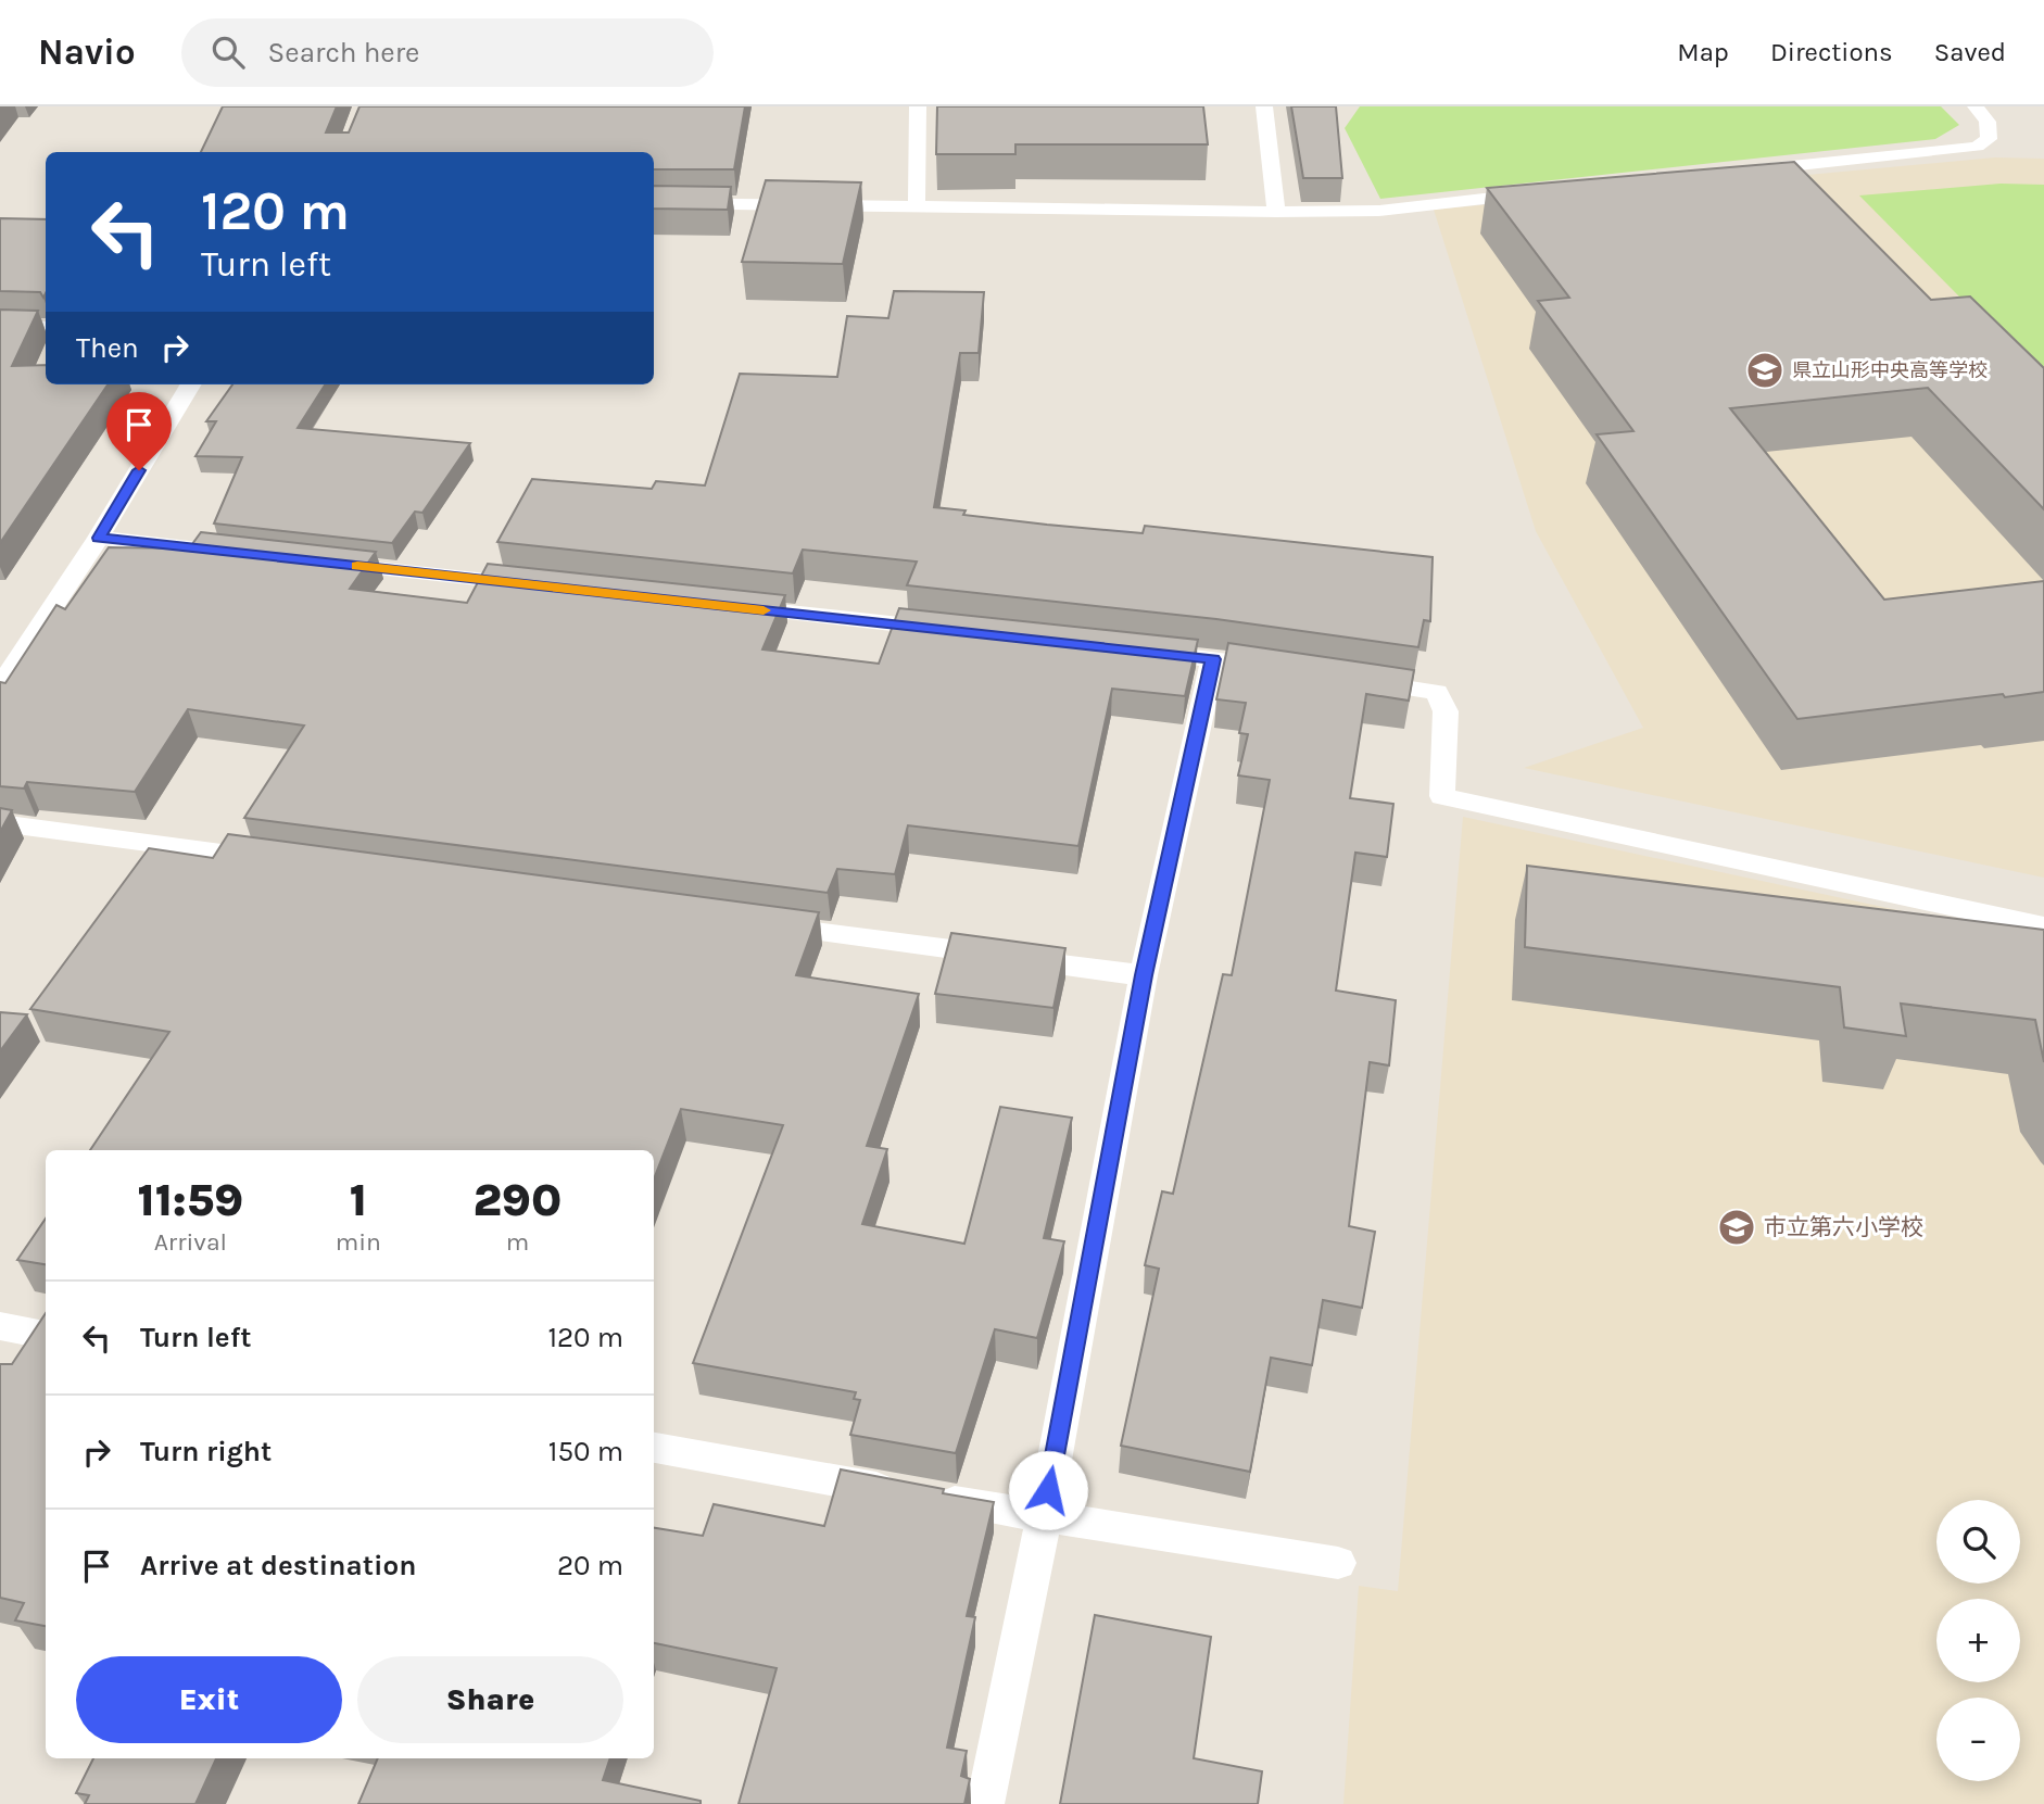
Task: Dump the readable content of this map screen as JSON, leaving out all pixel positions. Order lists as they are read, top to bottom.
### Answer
{
  "places": {
    "school or university": ["県立山形中央高等学校", "市立第六小学校"]
  },
  "page": {
    "header": "Navio",
    "search": "Search here",
    "nav": ["Map", "Directions", "Saved"],
    "turn": ["120 m", "Turn left"],
    "then": "Then",
    "eta": [
      "11:59",
      "Arrival",
      "1",
      "min",
      "290",
      "m"
    ],
    "list": [
      {
        "name": "Turn left",
        "value": "120 m"
      },
      {
        "name": "Turn right",
        "value": "150 m"
      },
      {
        "name": "Arrive at destination",
        "value": "20 m"
      }
    ],
    "map_buttons": ["+", "−"],
    "buttons": ["Exit", "Share"]
  }
}
